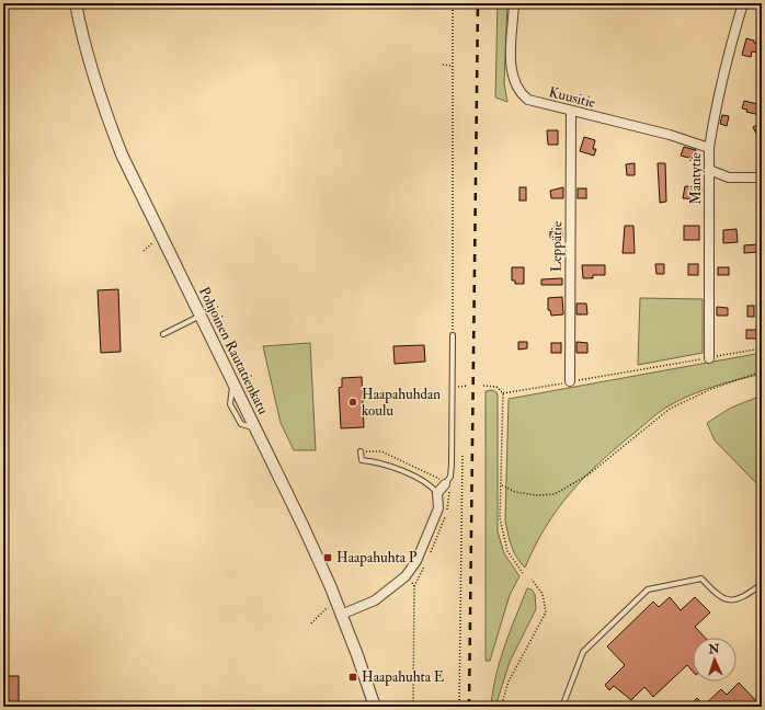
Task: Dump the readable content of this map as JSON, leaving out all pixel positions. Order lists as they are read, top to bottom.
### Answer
{
  "streets": {
    "street": [
      "Kuusitie",
      "Mäntytie",
      "Leppätie",
      "Pohjoinen Rautatienkatu"
    ]
  },
  "crossings": [
    ["Kuusitie", "Mäntytie"],
    ["Kuusitie", "Leppätie"]
  ],
  "places": {
    "other": ["Haapahuhdan koulu"],
    "transit": ["Haapahuhta P", "Haapahuhta E"]
  },
  "north": "top"
}
